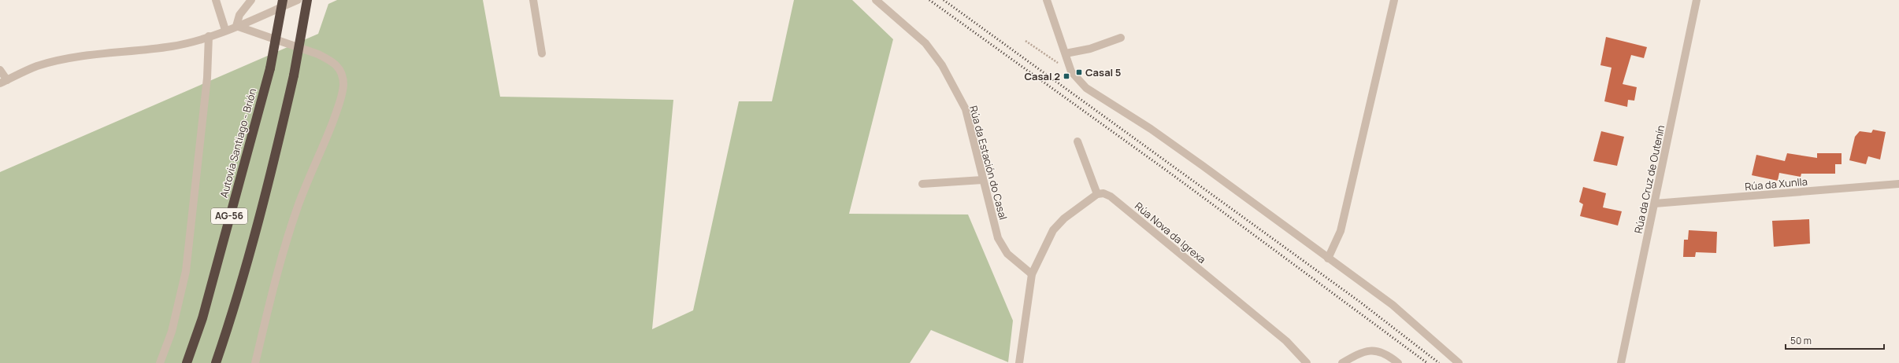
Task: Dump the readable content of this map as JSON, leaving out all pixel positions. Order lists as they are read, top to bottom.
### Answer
{
  "streets": {
    "highway": ["Autovía Santiago - Brión", "AG-56"],
    "street": [
      "Rúa da Estación do Casal",
      "Rúa da Cruz de Outenín",
      "Rúa da Xunlla",
      "Rúa Nova da Igrexa"
    ]
  },
  "crossings": [
    ["Rúa da Cruz de Outenín", "Rúa da Xunlla"]
  ],
  "places": {
    "transit": ["Casal 5", "Casal 2"]
  },
  "scale_bar": "50 m"
}
